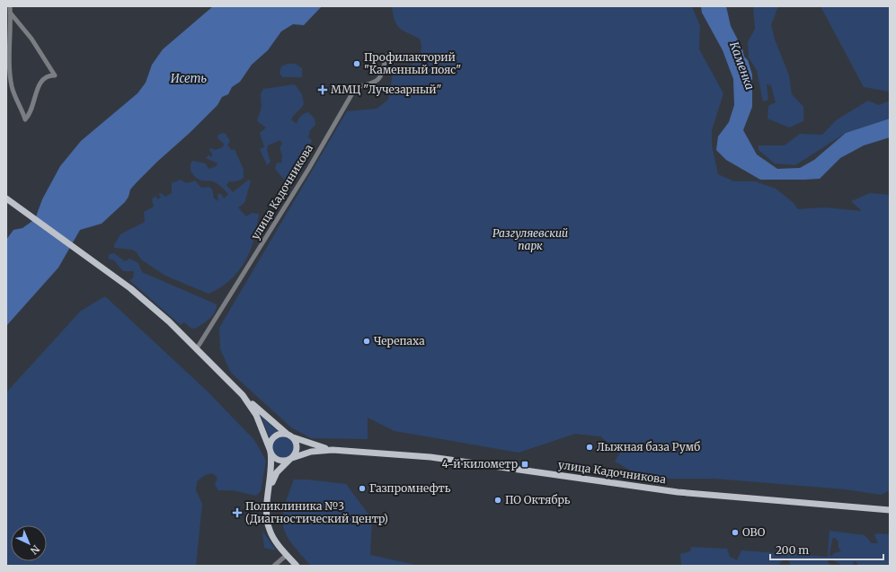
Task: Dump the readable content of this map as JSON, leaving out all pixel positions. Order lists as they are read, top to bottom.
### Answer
{
  "streets": {
    "main road": ["улица Кадочникова"]
  },
  "water": ["Каменка", "Исеть"],
  "parks": ["Разгуляевский парк"],
  "places": {
    "other": [
      "Профилакторий \"Каменный пояс\"",
      "Черепаха",
      "Лыжная база Румб",
      "Газпромнефть",
      "ПО Октябрь",
      "ОВО"
    ],
    "health": ["ММЦ \"Лучезарный\"", "Поликлиника №3 (Диагностический центр)"],
    "transit": ["4-й километр"]
  },
  "scale_bar": "200 m",
  "north": "bottom right"
}
